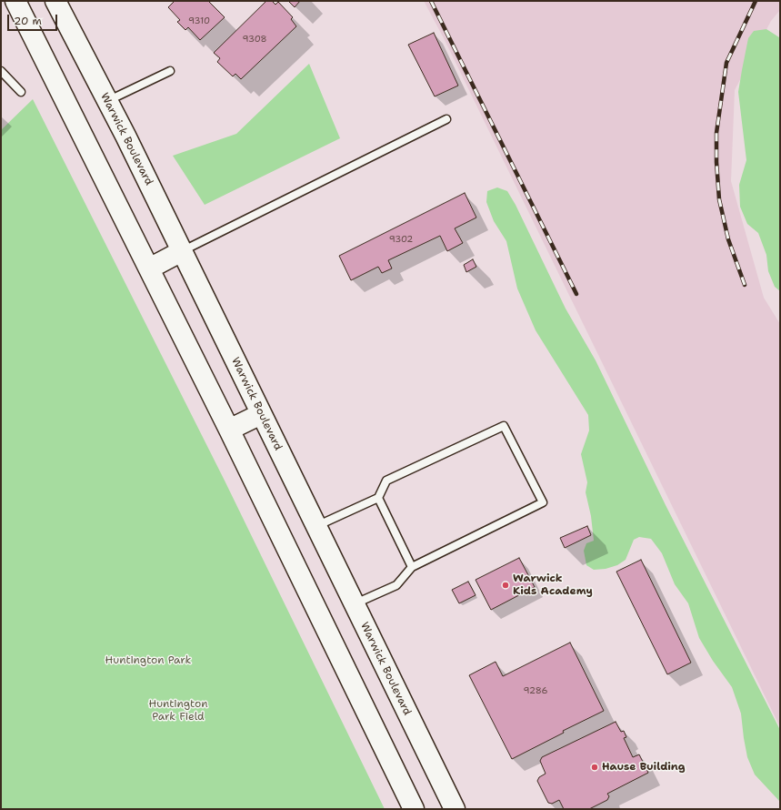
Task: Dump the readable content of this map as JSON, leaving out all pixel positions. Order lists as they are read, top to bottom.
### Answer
{
  "streets": {
    "main road": ["Warwick Boulevard"]
  },
  "parks": ["Huntington Park", "Huntington Park Field"],
  "places": ["Warwick Kids Academy", "Hause Building"],
  "house_numbers": [
    "9310",
    "9308",
    "9302",
    "9286"
  ],
  "scale_bar": "20 m"
}
